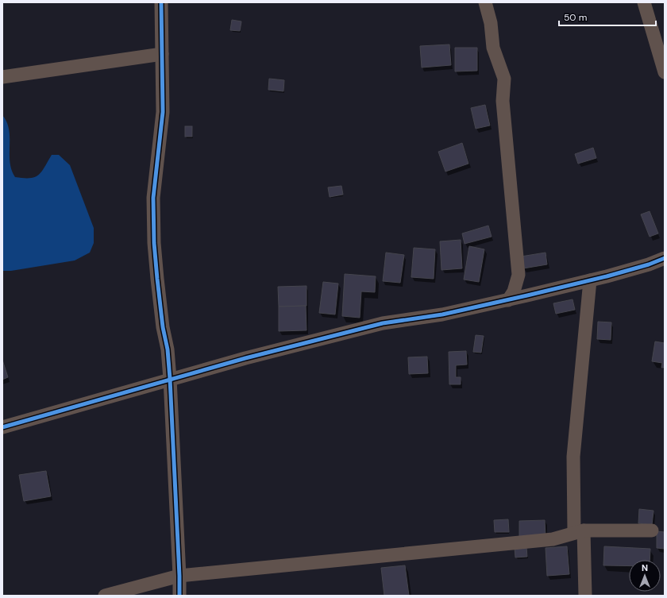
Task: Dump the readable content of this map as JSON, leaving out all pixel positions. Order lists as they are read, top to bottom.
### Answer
{
  "scale_bar": "50 m",
  "north": "top"
}
